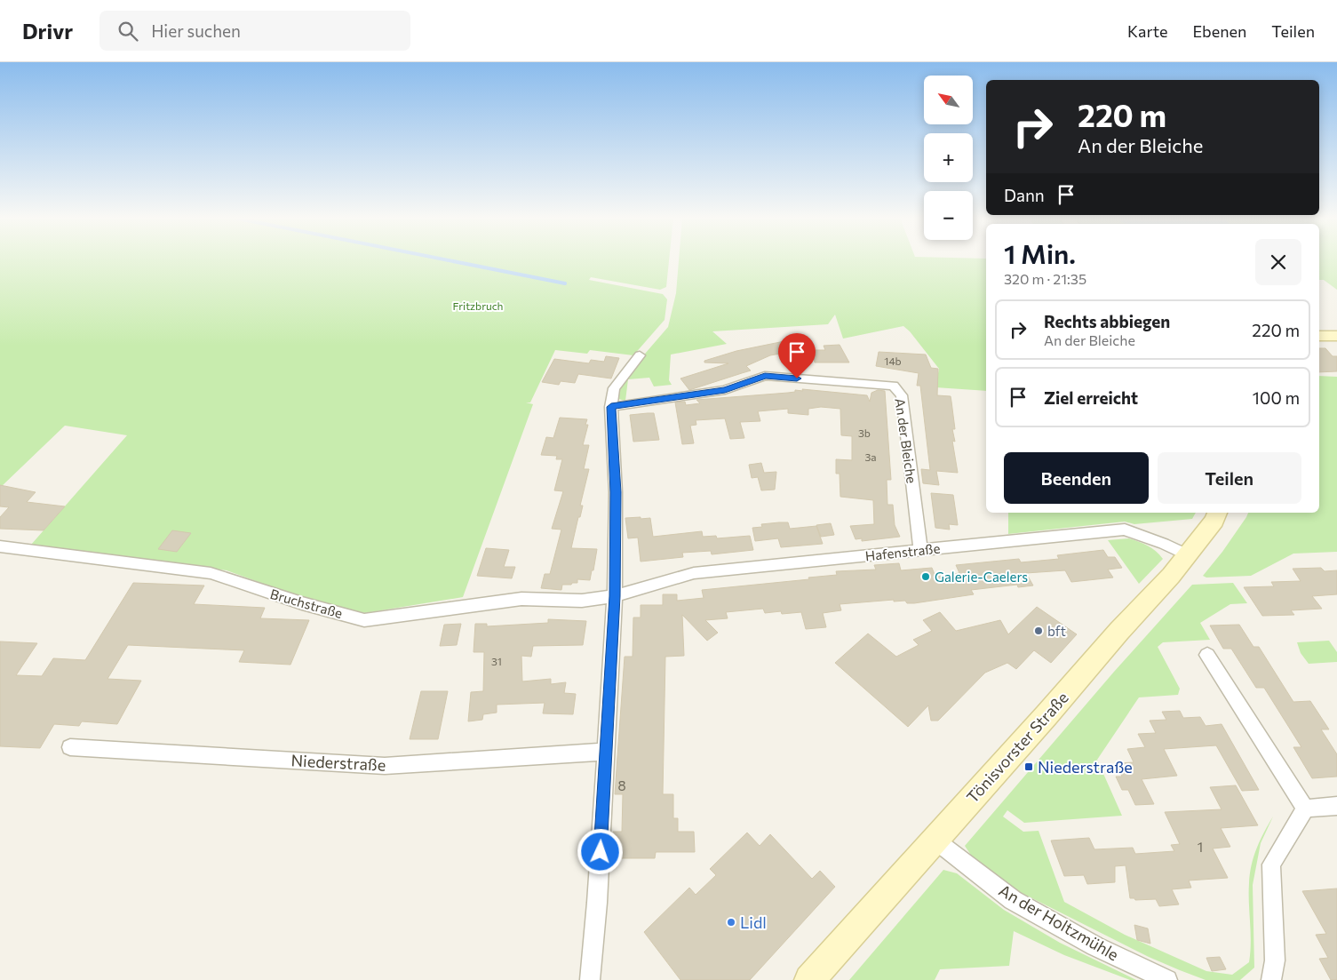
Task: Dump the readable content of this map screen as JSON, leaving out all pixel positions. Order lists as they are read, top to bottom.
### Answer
{
  "streets": {
    "main road": ["Tönisvorster Straße"],
    "street": [
      "An der Bleiche",
      "Hafenstraße",
      "Bruchstraße",
      "Niederstraße",
      "An der Holtzmühle"
    ]
  },
  "crossings": [
    ["An der Bleiche", "Hafenstraße"],
    ["Hafenstraße", "Bruchstraße"],
    ["Hafenstraße", "Tönisvorster Straße"],
    ["Tönisvorster Straße", "An der Holtzmühle"]
  ],
  "parks": ["Fritzbruch"],
  "places": {
    "other": ["Galerie-Caelers", "bft", "Lidl"],
    "transit": ["Niederstraße"]
  },
  "house_numbers": [
    "14b",
    "3b",
    "3a",
    "31",
    "8",
    "1"
  ],
  "north": "top left",
  "page": {
    "header": "Drivr",
    "search": "Hier suchen",
    "nav": ["Karte", "Ebenen", "Teilen"],
    "map_buttons": ["+", "−"],
    "turn": ["220 m", "An der Bleiche"],
    "then": "Dann",
    "heading": ["1 Min.", "320 m · 21:35"],
    "list": [
      {
        "name": "Rechts abbiegen",
        "note": "An der Bleiche",
        "value": "220 m"
      },
      {
        "name": "Ziel erreicht",
        "value": "100 m"
      }
    ],
    "buttons": ["Beenden", "Teilen"]
  }
}
